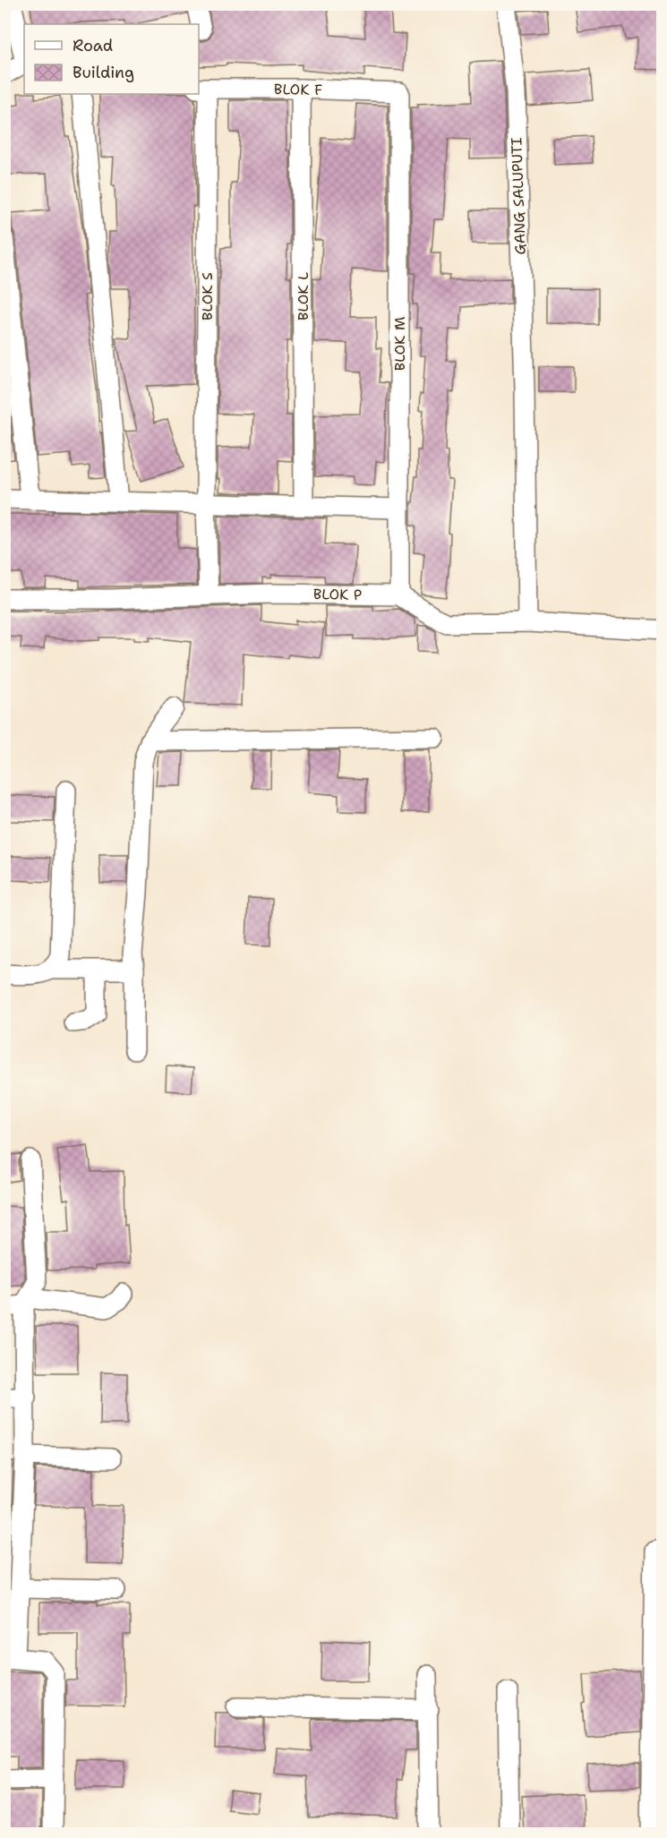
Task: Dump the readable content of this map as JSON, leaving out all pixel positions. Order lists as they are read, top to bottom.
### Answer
{
  "streets": {
    "street": [
      "BLOK F",
      "GANG SALUPUTI",
      "BLOK S",
      "BLOK L",
      "BLOK M",
      "BLOK P"
    ]
  },
  "crossings": [
    ["BLOK F", "BLOK S"],
    ["BLOK F", "BLOK L"],
    ["BLOK F", "BLOK M"],
    ["BLOK S", "BLOK P"],
    ["BLOK M", "BLOK P"]
  ],
  "legend": ["Road", "Building"]
}
